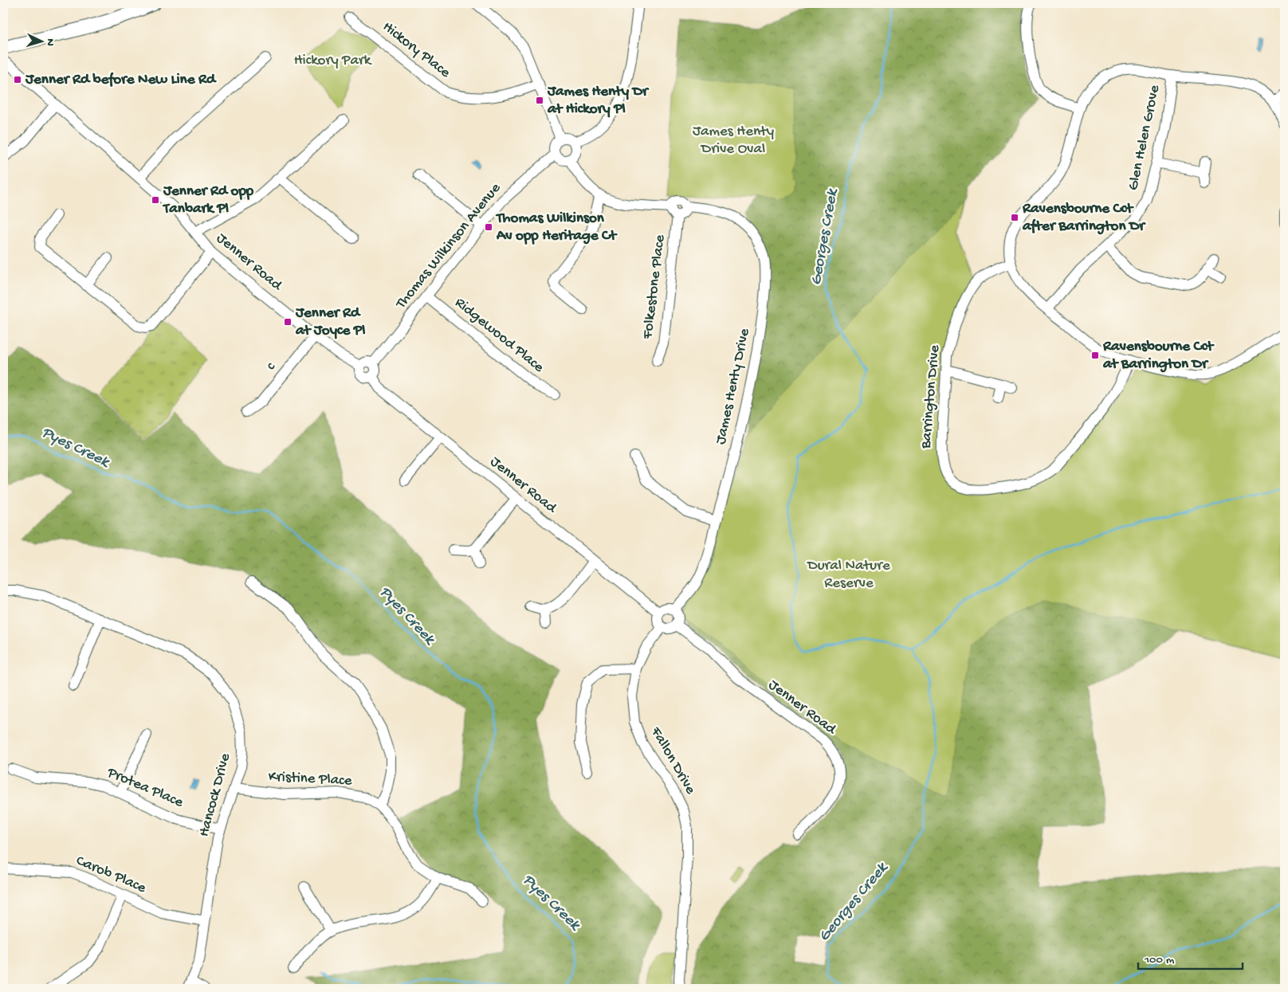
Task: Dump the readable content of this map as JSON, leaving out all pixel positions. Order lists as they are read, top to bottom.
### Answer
{
  "streets": {
    "street": [
      "Hickory Place",
      "Glen Helen Grove",
      "Thomas Wilkinson Avenue",
      "Jenner Road",
      "Folkestone Place",
      "Ridgewood Place",
      "c",
      "James Henty Drive",
      "Barrington Drive",
      "Fallon Drive",
      "Kristine Place",
      "Protea Place",
      "Hancock Drive",
      "Carob Place"
    ]
  },
  "crossings": [
    ["Thomas Wilkinson Avenue", "Jenner Road"],
    ["Thomas Wilkinson Avenue", "Ridgewood Place"],
    ["Jenner Road", "c"],
    ["Jenner Road", "James Henty Drive"],
    ["Jenner Road", "Fallon Drive"],
    ["Folkestone Place", "James Henty Drive"],
    ["James Henty Drive", "Fallon Drive"],
    ["Kristine Place", "Hancock Drive"],
    ["Protea Place", "Hancock Drive"],
    ["Hancock Drive", "Carob Place"]
  ],
  "water": ["Georges Creek", "Pyes Creek"],
  "parks": ["Hickory Park", "James Henty Drive Oval", "Dural Nature Reserve"],
  "places": {
    "transit": [
      "Jenner Rd before New Line Rd",
      "James Henty Dr at Hickory Pl",
      "Jenner Rd opp Tanbark Pl",
      "Ravensbourne Cct after Barrington Dr",
      "Thomas Wilkinson Av opp Heritage Ct",
      "Jenner Rd at Joyce Pl",
      "Ravensbourne Cct at Barrington Dr"
    ]
  },
  "scale_bar": "100 m",
  "north": "right"
}
